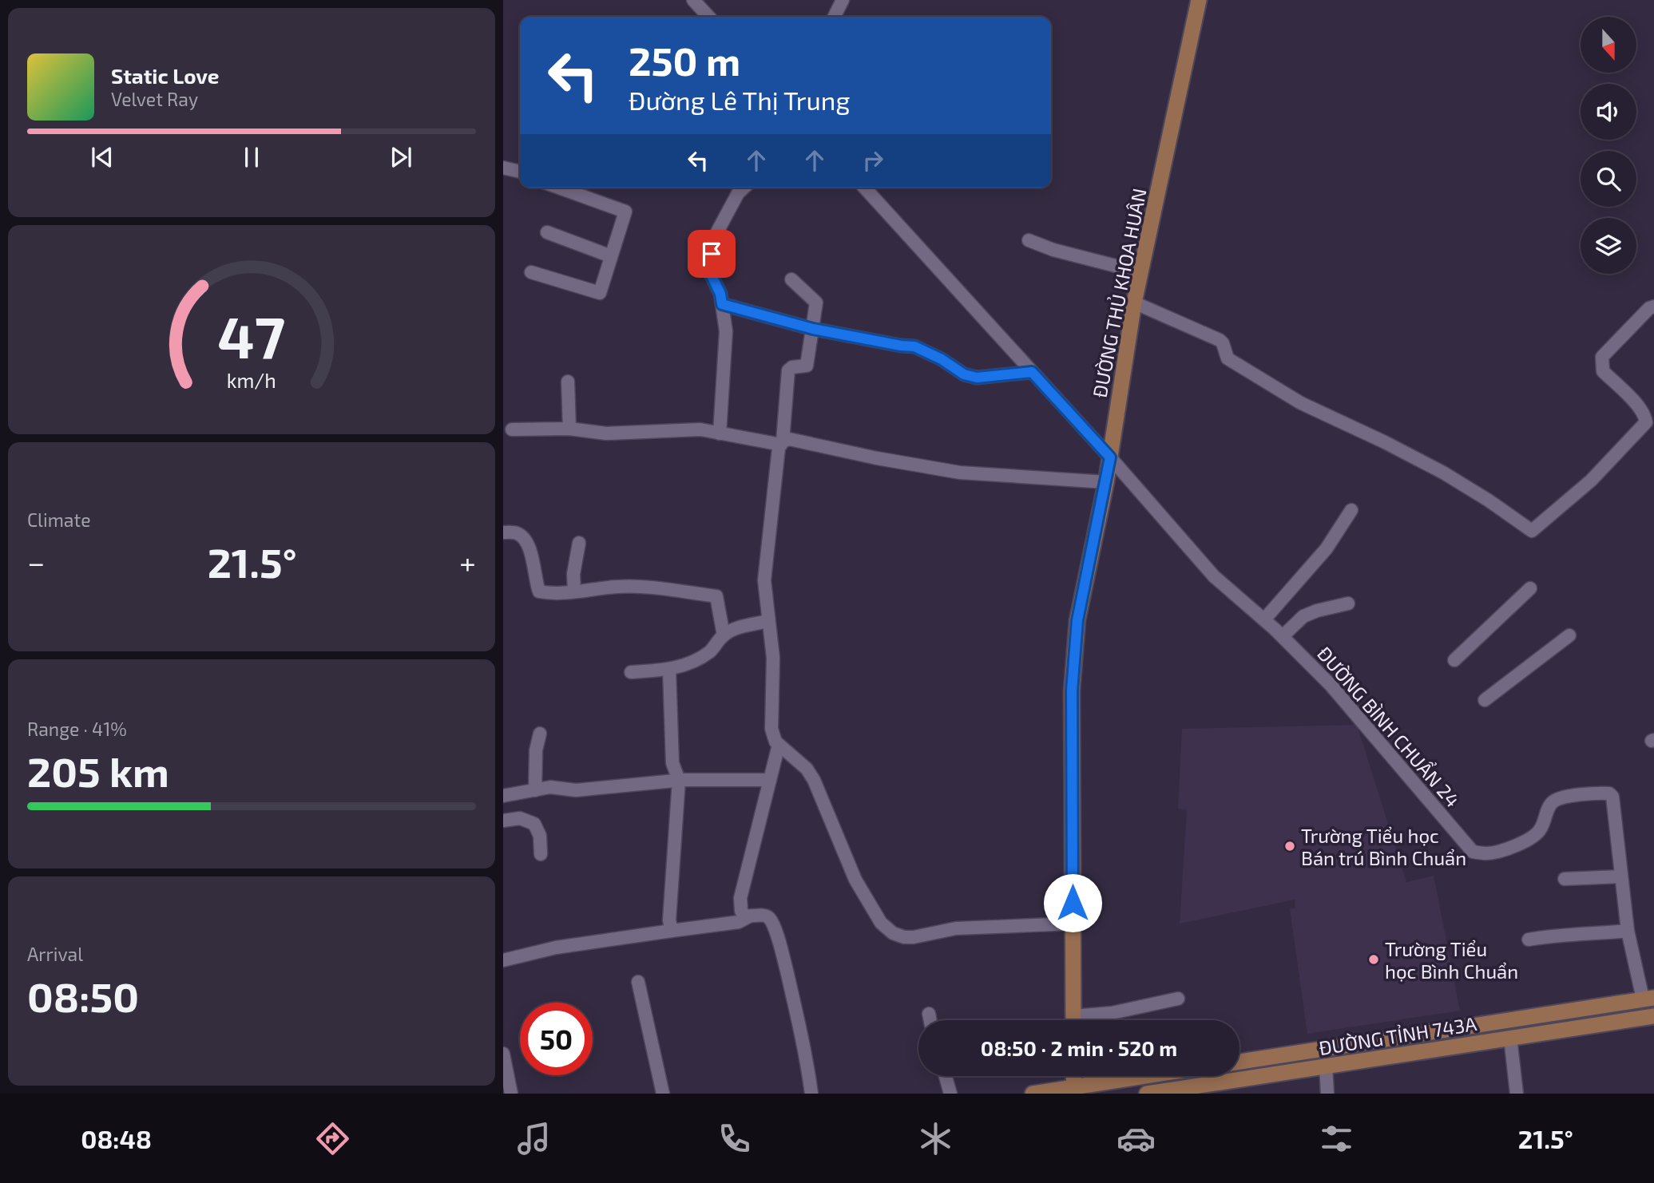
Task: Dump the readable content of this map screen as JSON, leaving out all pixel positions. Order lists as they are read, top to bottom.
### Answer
{
  "streets": {
    "main road": ["ĐƯỜNG THỦ KHOA HUÂN", "ĐƯỜNG TỈNH 743A"],
    "street": ["ĐƯỜNG BÌNH CHUẨN 24"]
  },
  "crossings": [
    ["ĐƯỜNG THỦ KHOA HUÂN", "ĐƯỜNG BÌNH CHUẨN 24"],
    ["ĐƯỜNG BÌNH CHUẨN 24", "ĐƯỜNG TỈNH 743A"]
  ],
  "places": ["Trường Tiểu học Bán trú Bình Chuẩn", "Trường Tiểu học Bình Chuẩn"],
  "north": "bottom",
  "page": {
    "turn": ["250 m", "Đường Lê Thị Trung"],
    "song": ["Static Love", "Velvet Ray"],
    "tile": [
      "Climate",
      ["Range · 41%", "205 km"],
      ["Arrival", "08:50"]
    ],
    "heat": ["−", "21.5°", "+"],
    "limit": "50",
    "trip": "08:50 · 2 min · 520 m",
    "tabs": ["08:48", "21.5°"],
    "gauge": ["47", "km/h"]
  }
}
